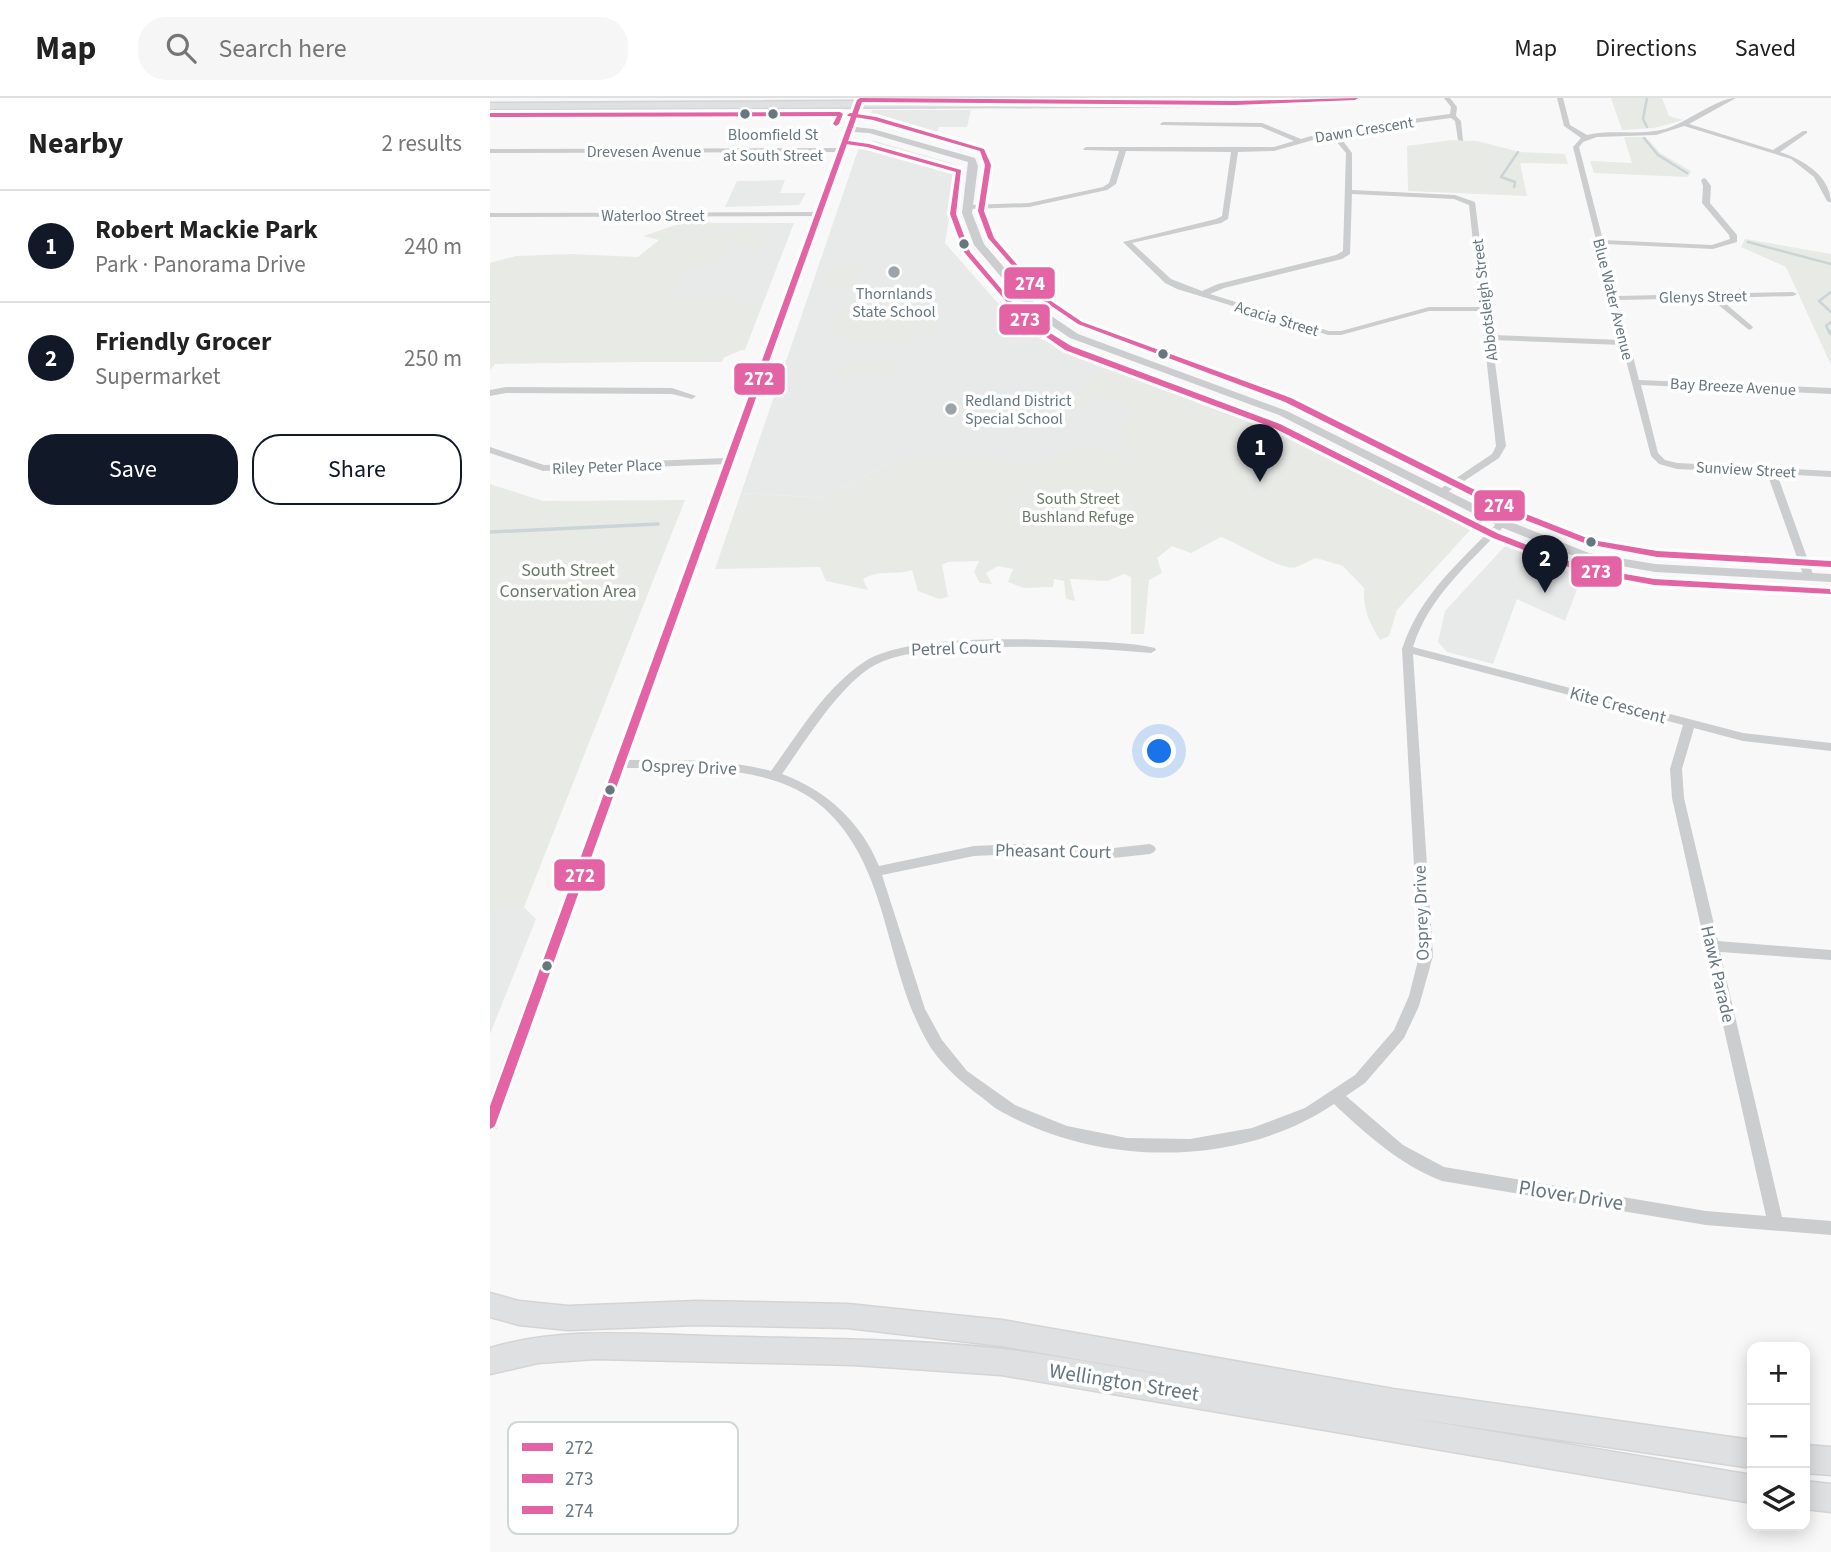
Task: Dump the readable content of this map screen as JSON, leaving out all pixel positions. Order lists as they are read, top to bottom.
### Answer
{
  "streets": {
    "main road": ["Wellington Street"],
    "street": [
      "Dawn Crescent",
      "Drevesen Avenue",
      "Waterloo Street",
      "Glenys Street",
      "Blue Water Avenue",
      "Abbotsleigh Street",
      "Acacia Street",
      "Bay Breeze Avenue",
      "Riley Peter Place",
      "Sunview Street",
      "Petrel Court",
      "Kite Crescent",
      "Osprey Drive",
      "Pheasant Court",
      "Hawk Parade",
      "Plover Drive"
    ]
  },
  "crossings": [
    ["Dawn Crescent", "Acacia Street"],
    ["Glenys Street", "Blue Water Avenue"],
    ["Blue Water Avenue", "Bay Breeze Avenue"],
    ["Blue Water Avenue", "Sunview Street"],
    ["Abbotsleigh Street", "Acacia Street"],
    ["Petrel Court", "Osprey Drive"],
    ["Kite Crescent", "Osprey Drive"],
    ["Kite Crescent", "Hawk Parade"],
    ["Osprey Drive", "Pheasant Court"],
    ["Osprey Drive", "Plover Drive"],
    ["Hawk Parade", "Plover Drive"]
  ],
  "parks": ["South Street Bushland Refuge", "South Street Conservation Area"],
  "places": ["Bloomfield St at South Street", "Thornlands State School", "Redland District Special School"],
  "lines": ["transit line 272", "transit line 273", "transit line 274"],
  "legend": ["272", "273", "274"],
  "page": {
    "header": "Map",
    "search": "Search here",
    "nav": ["Map", "Directions", "Saved"],
    "heading": ["Nearby", "2 results"],
    "list": [
      {
        "mark": "1",
        "name": "Robert Mackie Park",
        "note": "Park · Panorama Drive",
        "value": "240 m"
      },
      {
        "mark": "2",
        "name": "Friendly Grocer",
        "note": "Supermarket",
        "value": "250 m"
      }
    ],
    "buttons": ["Save", "Share"],
    "pins": ["1", "2"],
    "map_buttons": ["+", "−"]
  }
}
